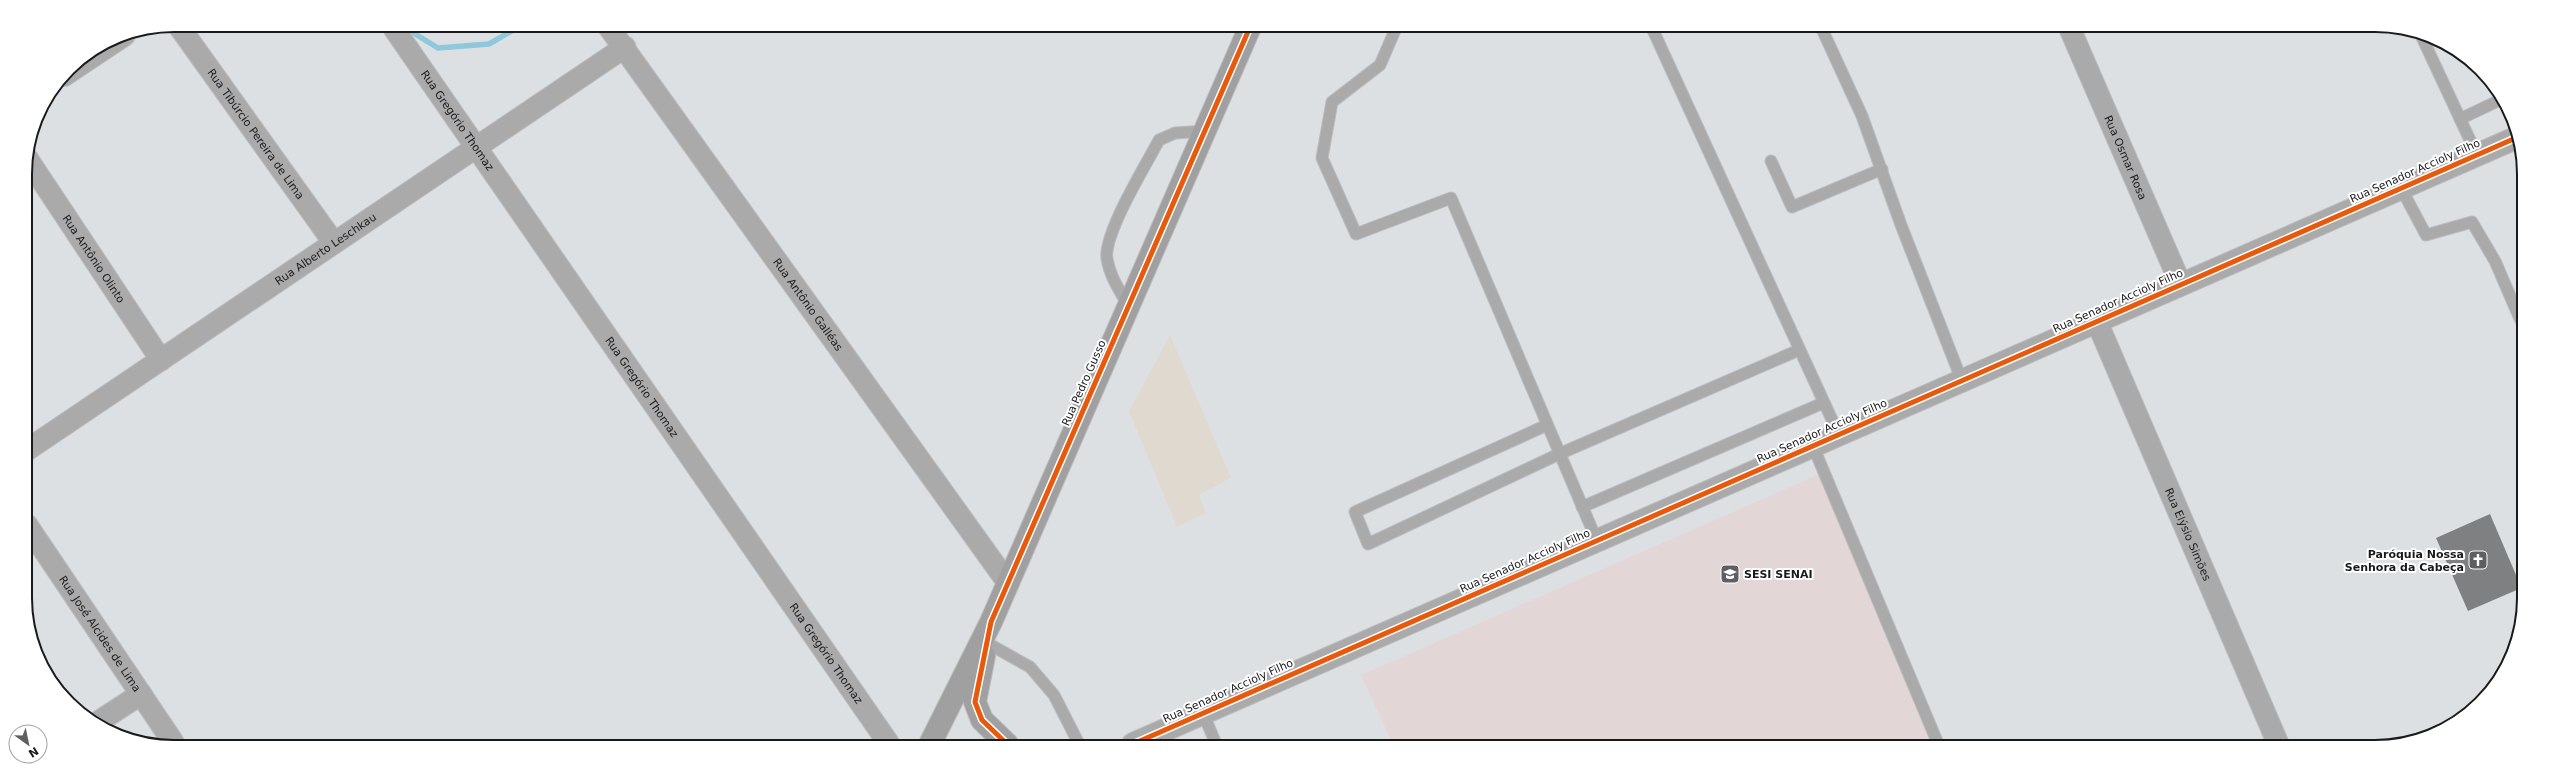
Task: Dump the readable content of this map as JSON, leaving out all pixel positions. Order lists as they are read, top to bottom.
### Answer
{
  "streets": {
    "main road": ["Rua Pedro Gusso"],
    "street": [
      "Rua Gregório Thomaz",
      "Rua Tibúrcio Pereira de Lima",
      "Rua Osmar Rosa",
      "Rua Senador Accioly Filho",
      "Rua Alberto Leschkau",
      "Rua Antônio Olinto",
      "Rua Antônio Galléas",
      "Rua Elýsio Simões",
      "Rua José Alcides de Lima"
    ]
  },
  "crossings": [
    ["Rua Gregório Thomaz", "Rua Alberto Leschkau"],
    ["Rua Tibúrcio Pereira de Lima", "Rua Alberto Leschkau"],
    ["Rua Osmar Rosa", "Rua Senador Accioly Filho"],
    ["Rua Senador Accioly Filho", "Rua Elýsio Simões"],
    ["Rua Alberto Leschkau", "Rua Antônio Olinto"],
    ["Rua Alberto Leschkau", "Rua Antônio Galléas"],
    ["Rua Antônio Galléas", "Rua Pedro Gusso"]
  ],
  "places": {
    "church": ["Paróquia Nossa Senhora da Cabeça"],
    "school or university": ["SESI SENAI"]
  },
  "north": "bottom right"
}
